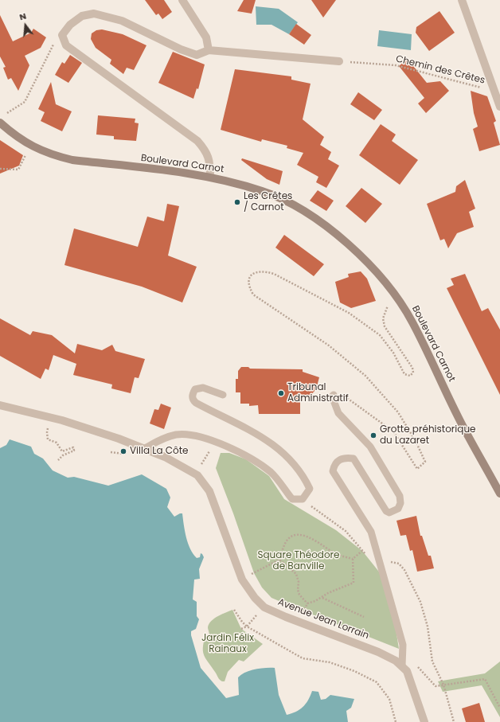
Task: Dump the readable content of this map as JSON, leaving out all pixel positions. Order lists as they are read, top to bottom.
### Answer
{
  "streets": {
    "main road": ["Boulevard Carnot"],
    "street": ["Avenue Jean Lorrain"],
    "path": ["Chemin des Crêtes"]
  },
  "parks": ["Square Théodore de Banville", "Jardin Félix Rainaux"],
  "places": [
    "Les Crêtes / Carnot",
    "Tribunal Administratif",
    "Grotte préhistorique du Lazaret",
    "Villa La Côte"
  ],
  "north": "top"
}
